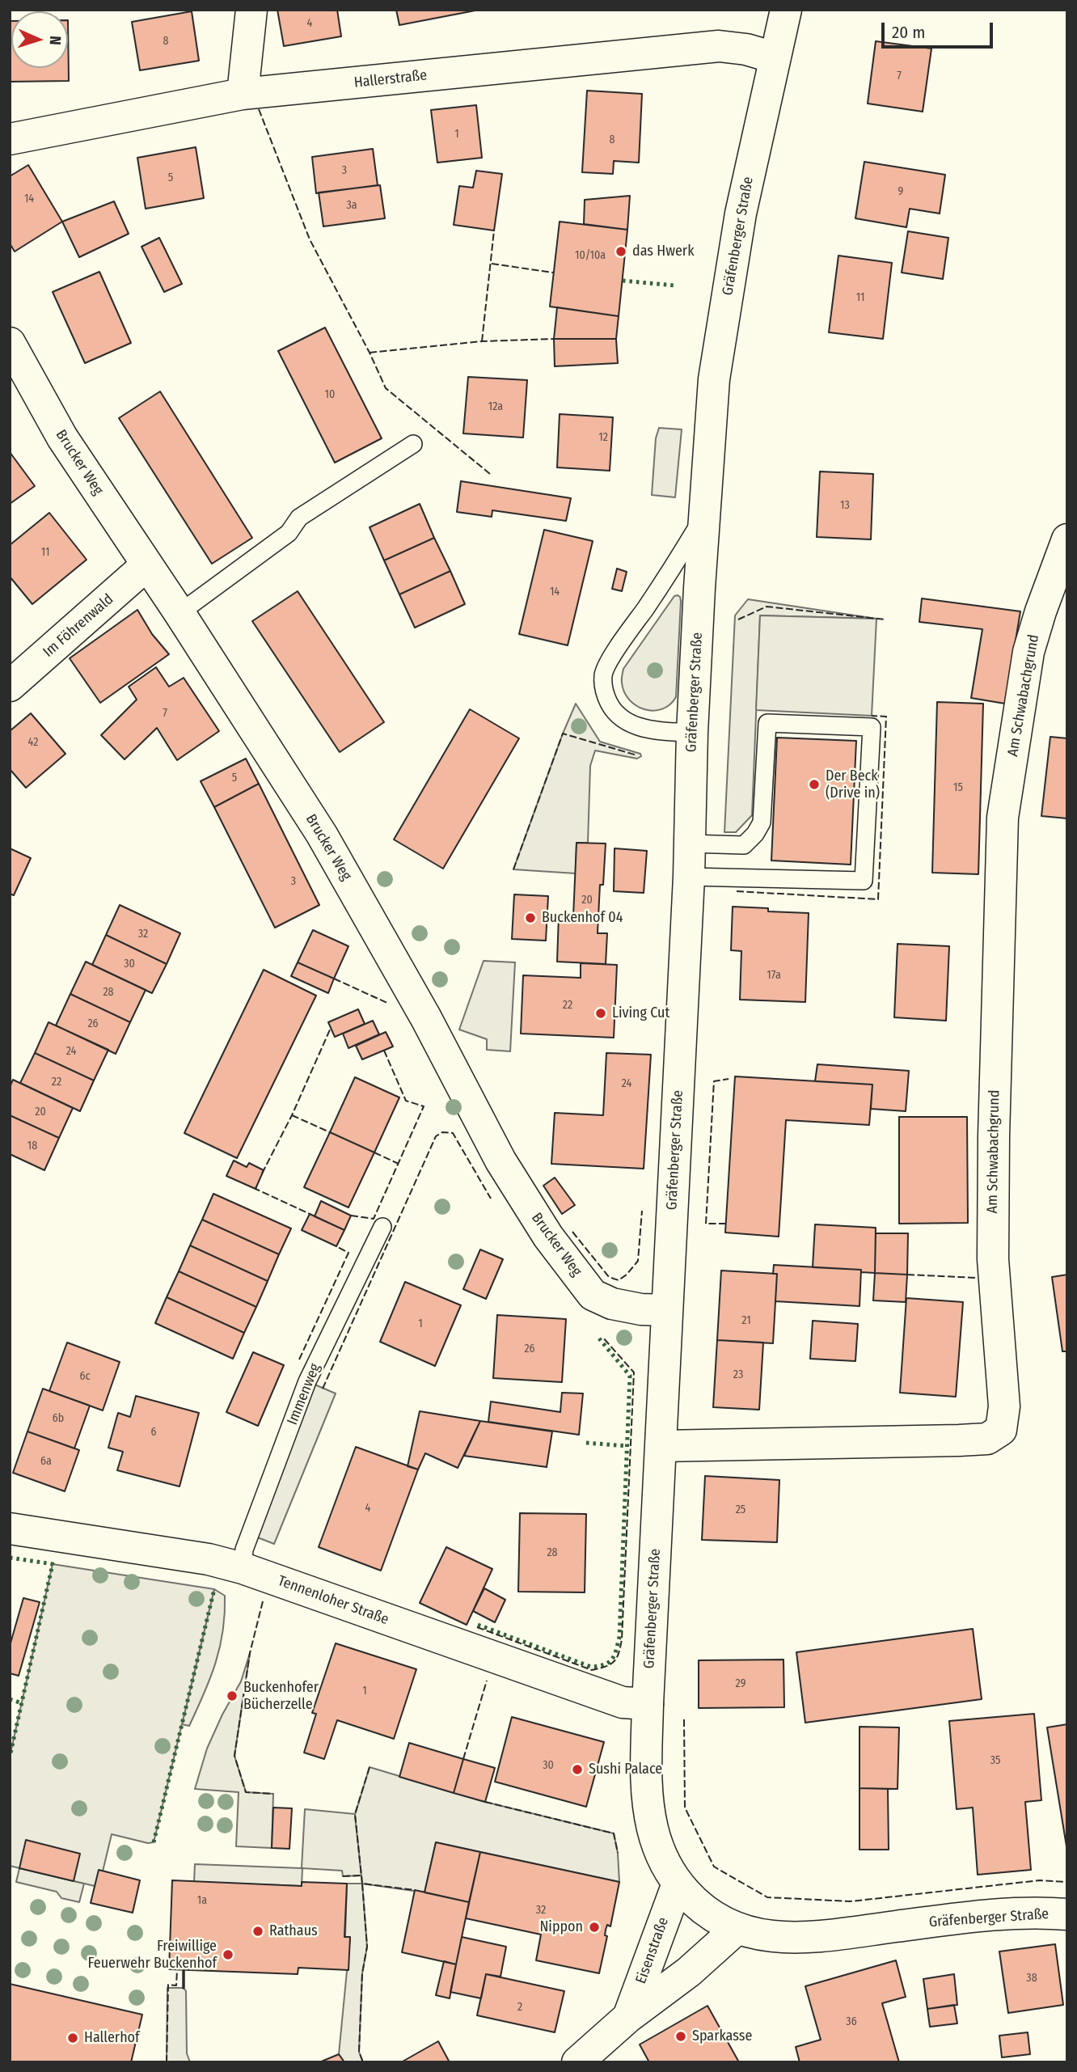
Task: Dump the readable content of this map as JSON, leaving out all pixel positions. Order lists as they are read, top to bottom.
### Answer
{
  "streets": {
    "street": [
      "Hallerstraße",
      "Gräfenberger Straße",
      "Brucker Weg",
      "Im Föhrenwald",
      "Am Schwabachgrund",
      "Tennenloher Straße",
      "Eisenstraße"
    ],
    "lane": ["Immenweg"]
  },
  "crossings": [
    ["Hallerstraße", "Gräfenberger Straße"],
    ["Gräfenberger Straße", "Brucker Weg"],
    ["Gräfenberger Straße", "Am Schwabachgrund"],
    ["Gräfenberger Straße", "Tennenloher Straße"],
    ["Gräfenberger Straße", "Eisenstraße"],
    ["Brucker Weg", "Im Föhrenwald"],
    ["Immenweg", "Tennenloher Straße"]
  ],
  "places": [
    "das Hwerk",
    "Der Beck (Drive in)",
    "Buckenhof 04",
    "Living Cut",
    "Buckenhofer Bücherzelle",
    "Sushi Palace",
    "Nippon",
    "Rathaus",
    "Freiwillige Feuerwehr Buckenhof",
    "Sparkasse",
    "Hallerhof"
  ],
  "house_numbers": [
    "4",
    "8",
    "7",
    "1",
    "8",
    "3",
    "5",
    "9",
    "14",
    "3a",
    "10/10a",
    "11",
    "10",
    "12a",
    "12",
    "13",
    "11",
    "14",
    "7",
    "42",
    "5",
    "15",
    "3",
    "20",
    "32",
    "30",
    "17a",
    "28",
    "22",
    "26",
    "24",
    "22",
    "24",
    "20",
    "18",
    "21",
    "1",
    "26",
    "23",
    "6c",
    "6b",
    "6",
    "6a",
    "4",
    "25",
    "28",
    "29",
    "1",
    "35",
    "30",
    "1a",
    "32",
    "38",
    "2",
    "36"
  ],
  "scale_bar": "20 m",
  "north": "right"
}
